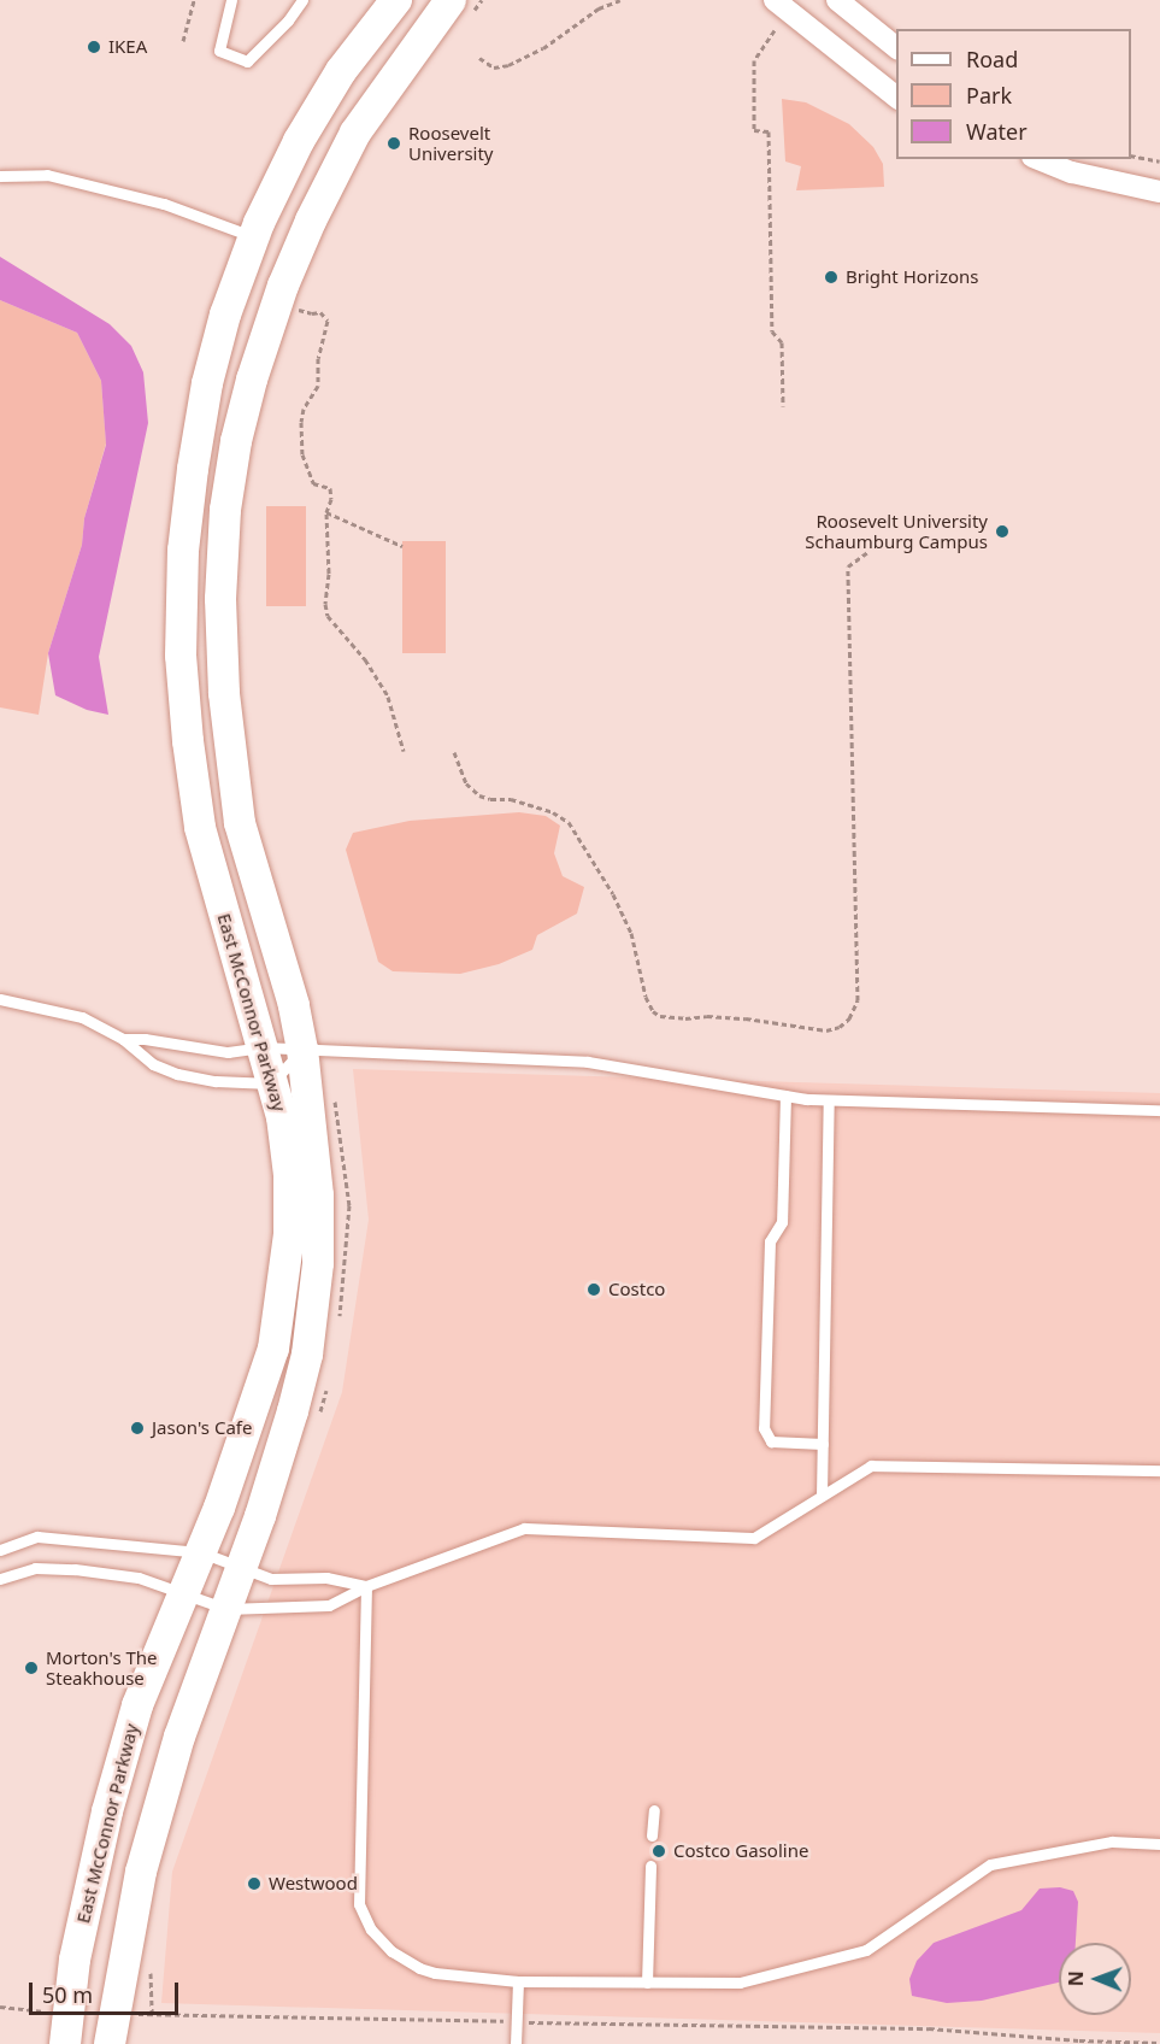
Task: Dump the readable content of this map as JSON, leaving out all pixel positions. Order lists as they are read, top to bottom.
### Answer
{
  "streets": {
    "street": ["East McConnor Parkway"]
  },
  "places": [
    "IKEA",
    "Roosevelt University",
    "Bright Horizons",
    "Roosevelt University Schaumburg Campus",
    "Costco",
    "Jason's Cafe",
    "Morton's The Steakhouse",
    "Costco Gasoline",
    "Westwood"
  ],
  "legend": ["Road", "Park", "Water"],
  "scale_bar": "50 m",
  "north": "left"
}
